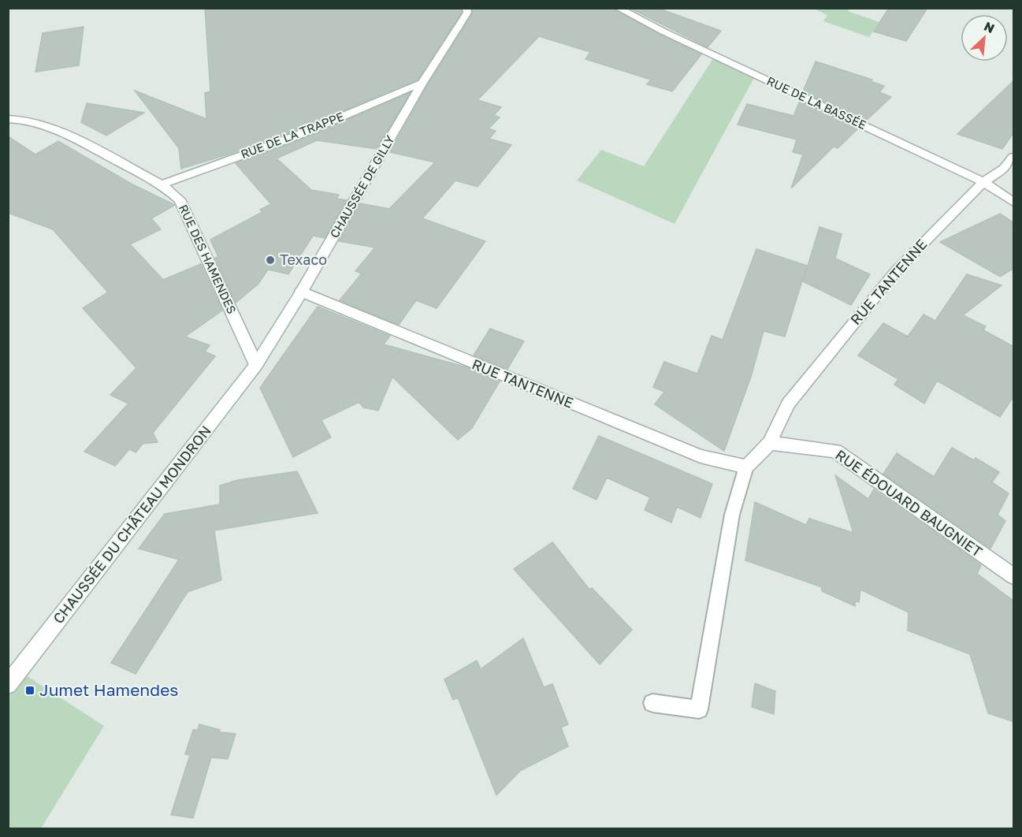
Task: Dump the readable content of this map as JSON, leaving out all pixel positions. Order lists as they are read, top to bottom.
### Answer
{
  "streets": {
    "street": [
      "RUE DE LA BASSÉE",
      "RUE DE LA TRAPPE",
      "CHAUSSÉE DE GILLY",
      "RUE DES HAMENDES",
      "RUE TANTENNE",
      "RUE ÉDOUARD BAUGNIET",
      "CHAUSSÉE DU CHÂTEAU MONDRON"
    ]
  },
  "crossings": [
    ["RUE DE LA BASSÉE", "RUE TANTENNE"],
    ["RUE DE LA TRAPPE", "CHAUSSÉE DE GILLY"],
    ["RUE DE LA TRAPPE", "RUE DES HAMENDES"],
    ["CHAUSSÉE DE GILLY", "RUE DES HAMENDES"],
    ["CHAUSSÉE DE GILLY", "RUE TANTENNE"],
    ["CHAUSSÉE DE GILLY", "CHAUSSÉE DU CHÂTEAU MONDRON"],
    ["RUE DES HAMENDES", "CHAUSSÉE DU CHÂTEAU MONDRON"],
    ["RUE TANTENNE", "RUE ÉDOUARD BAUGNIET"]
  ],
  "places": {
    "other": ["Texaco"],
    "transit": ["Jumet Hamendes"]
  },
  "north": "top right"
}
